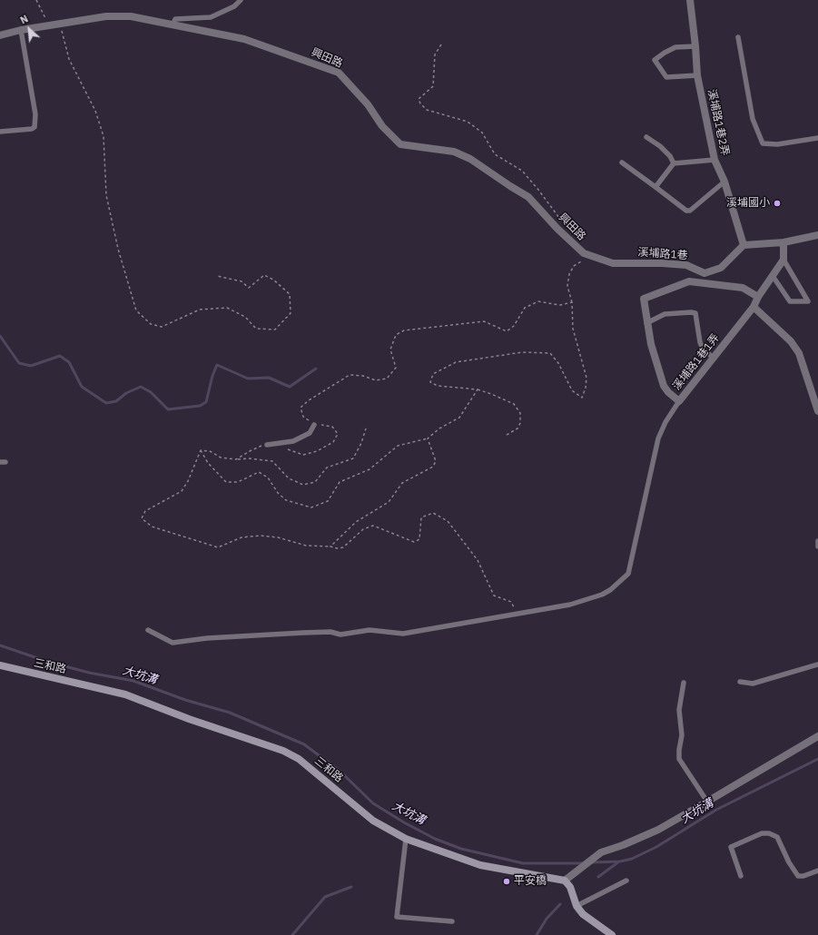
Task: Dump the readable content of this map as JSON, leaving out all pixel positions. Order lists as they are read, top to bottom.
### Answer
{
  "streets": {
    "main road": ["三和路"],
    "street": [
      "興田路",
      "溪埔路1巷2弄",
      "溪埔路1巷",
      "溪埔路1巷1弄"
    ]
  },
  "crossings": [
    ["興田路", "溪埔路1巷"],
    ["溪埔路1巷2弄", "溪埔路1巷"]
  ],
  "water": ["大坑溝"],
  "places": ["溪埔國小", "平安橋"],
  "north": "top left"
}
